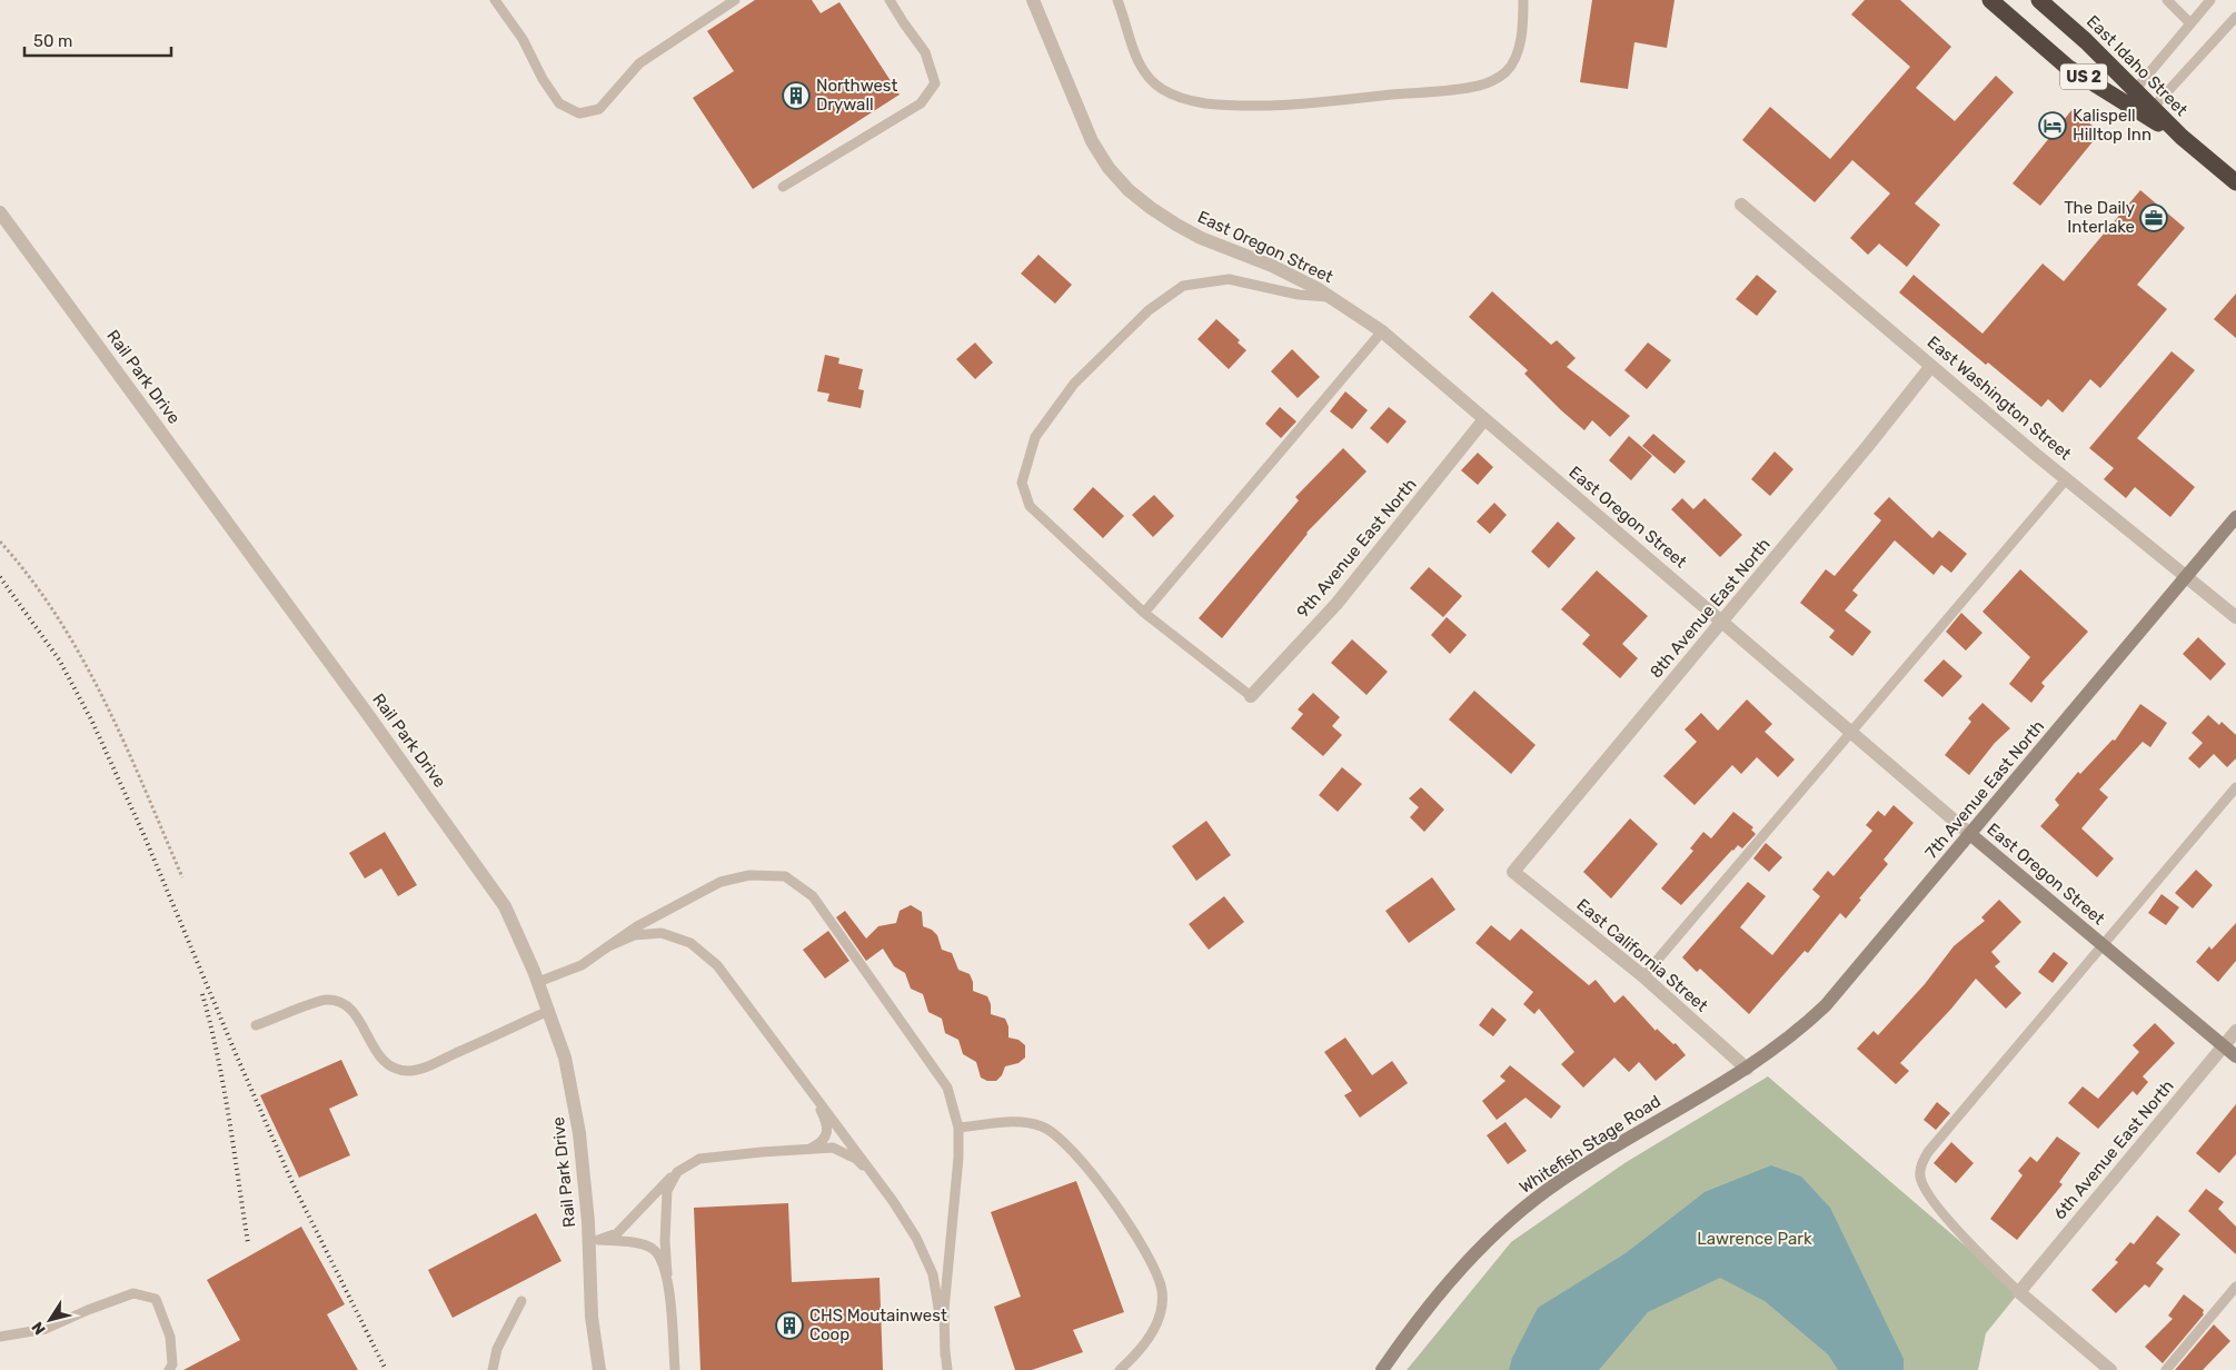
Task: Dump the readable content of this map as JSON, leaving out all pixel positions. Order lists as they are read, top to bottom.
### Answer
{
  "streets": {
    "highway": ["East Idaho Street", "US 2"],
    "main road": ["East Oregon Street", "7th Avenue East North", "Whitefish Stage Road"],
    "street": [
      "Rail Park Drive",
      "East Washington Street",
      "9th Avenue East North",
      "8th Avenue East North",
      "East California Street",
      "6th Avenue East North"
    ]
  },
  "crossings": [
    ["East Oregon Street", "9th Avenue East North"],
    ["East Oregon Street", "8th Avenue East North"],
    ["East Oregon Street", "7th Avenue East North"],
    ["East Oregon Street", "6th Avenue East North"],
    ["East Washington Street", "8th Avenue East North"],
    ["East Washington Street", "7th Avenue East North"],
    ["8th Avenue East North", "East California Street"],
    ["7th Avenue East North", "East California Street"],
    ["7th Avenue East North", "Whitefish Stage Road"],
    ["East California Street", "Whitefish Stage Road"]
  ],
  "parks": ["Lawrence Park"],
  "places": {
    "building": ["Northwest Drywall", "CHS Moutainwest Coop"],
    "hotel": ["Kalispell Hilltop Inn"],
    "office": ["The Daily Interlake"]
  },
  "scale_bar": "50 m",
  "north": "bottom left"
}
